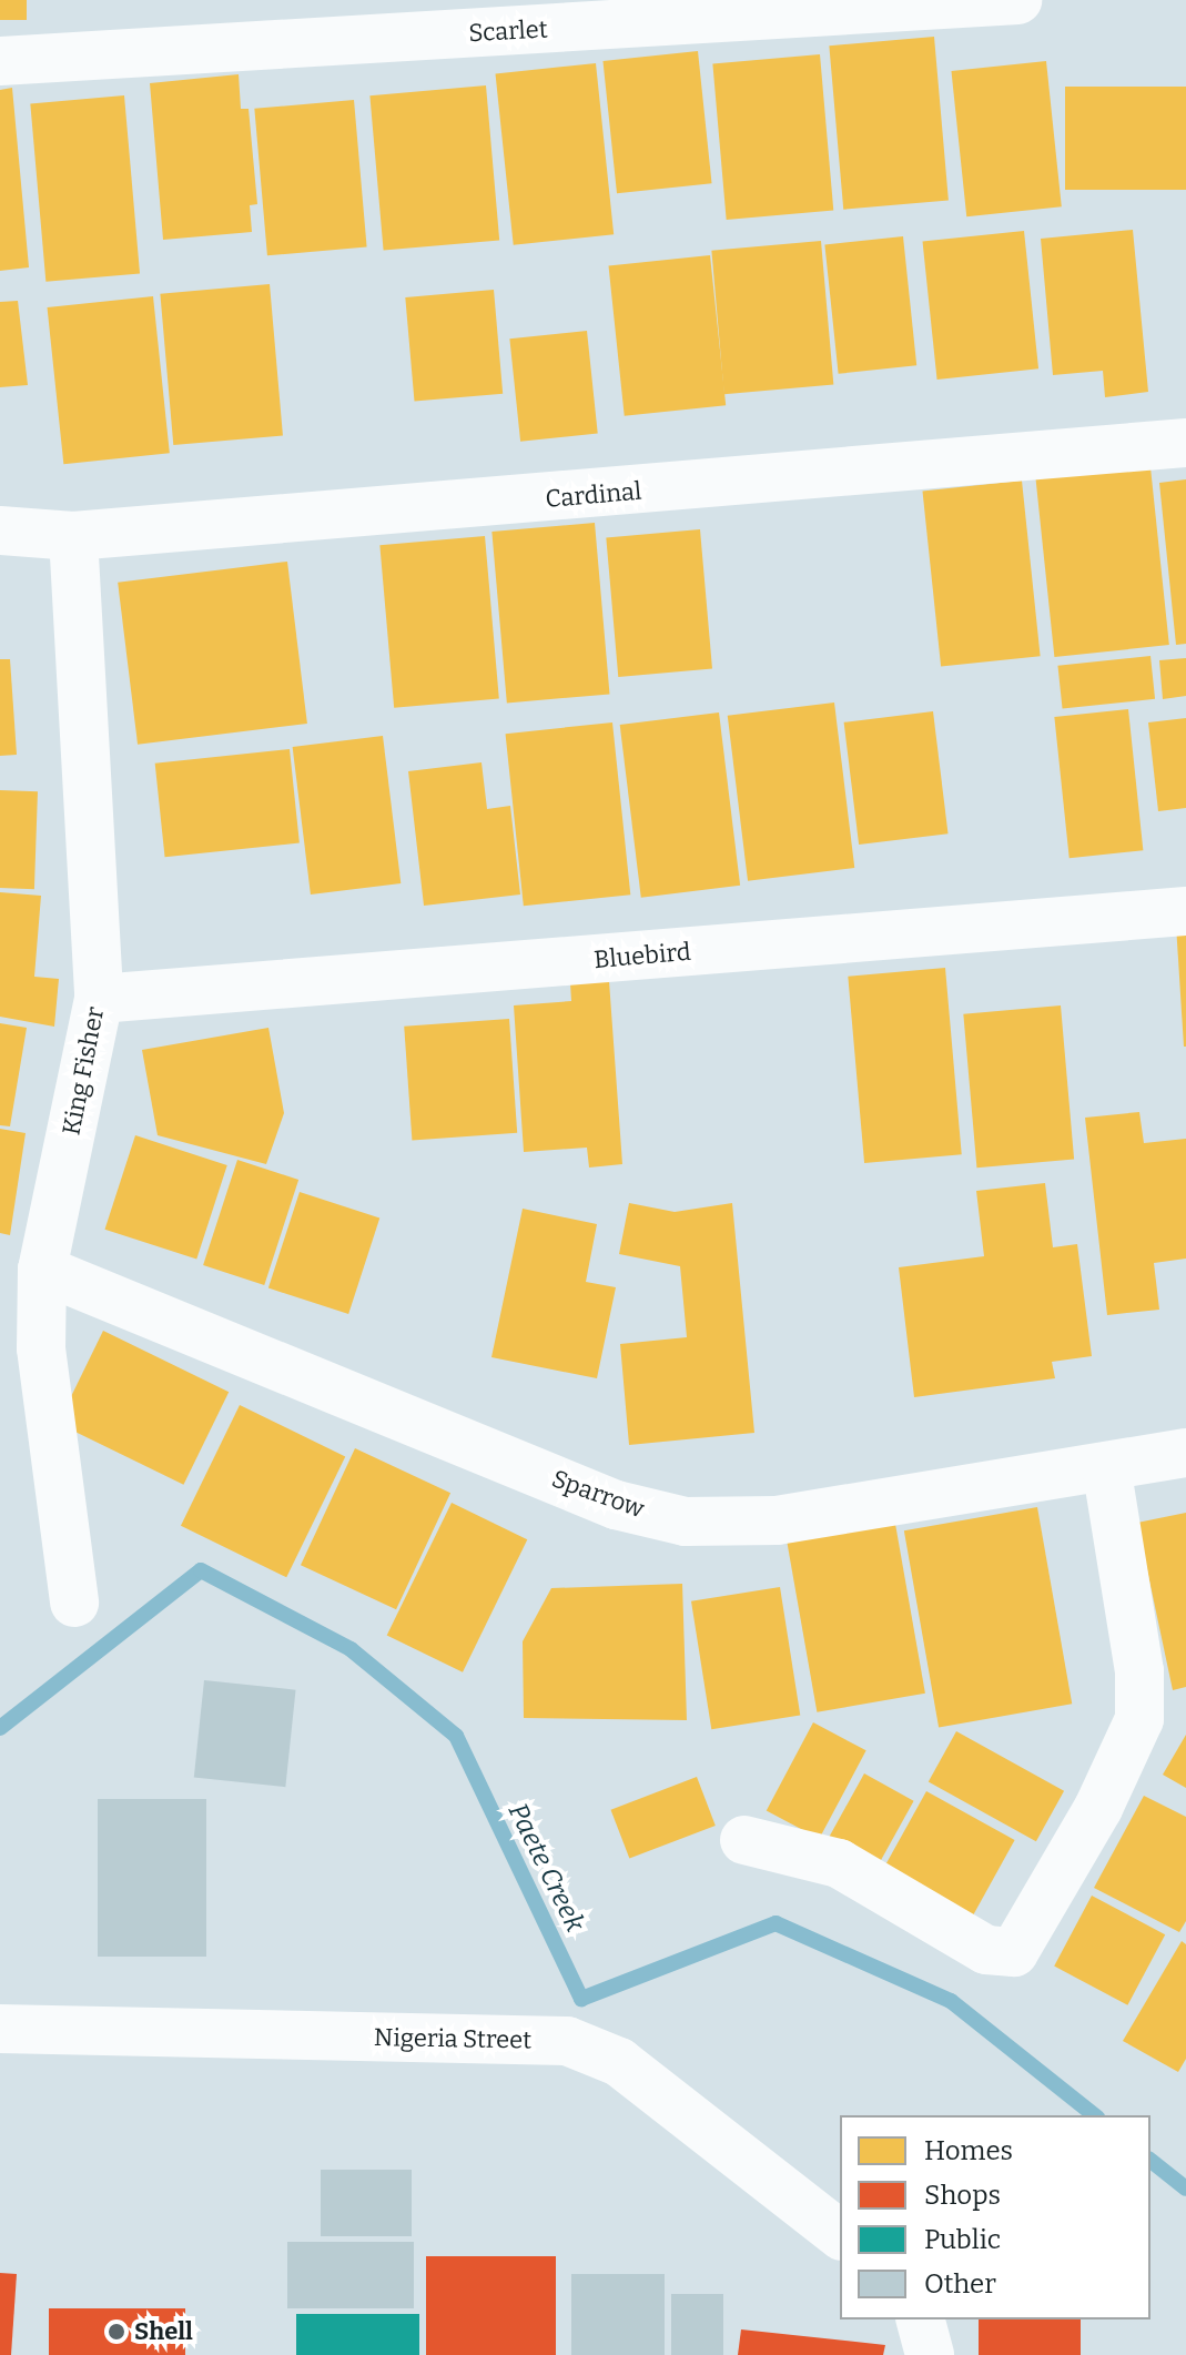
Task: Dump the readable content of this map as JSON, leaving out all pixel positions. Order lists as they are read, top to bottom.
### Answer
{
  "streets": {
    "street": [
      "Scarlet",
      "Cardinal",
      "Bluebird",
      "King Fisher",
      "Sparrow",
      "Nigeria Street"
    ]
  },
  "crossings": [
    ["Cardinal", "King Fisher"],
    ["Bluebird", "King Fisher"],
    ["King Fisher", "Sparrow"]
  ],
  "water": ["Paete Creek"],
  "places": ["Shell"],
  "legend": [
    "Homes",
    "Shops",
    "Public",
    "Other"
  ]
}
